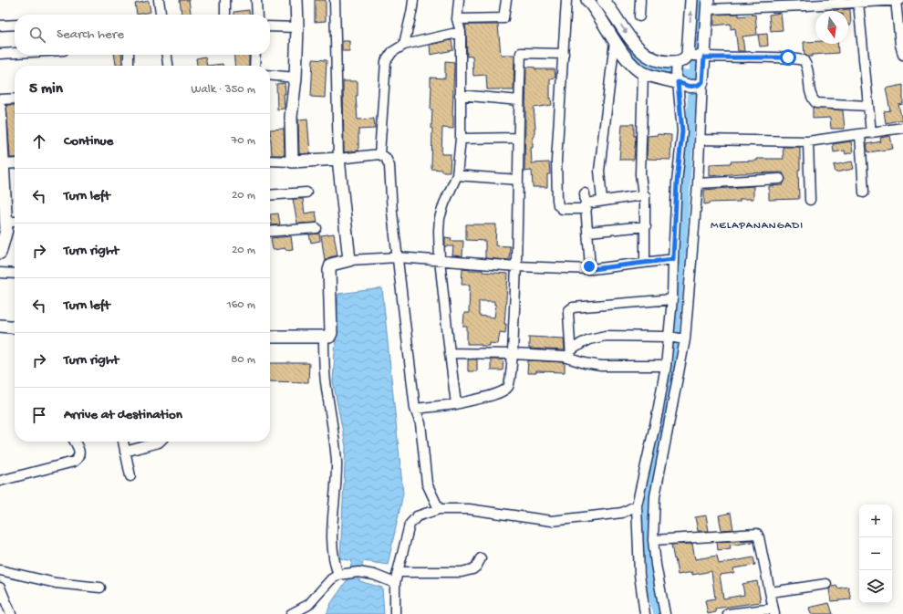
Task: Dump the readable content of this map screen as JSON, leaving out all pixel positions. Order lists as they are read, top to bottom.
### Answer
{
  "districts": ["MELAPANANGADI"],
  "north": "bottom",
  "page": {
    "search": "Search here",
    "heading": ["5 min", "Walk · 350 m"],
    "list": [
      ["Continue", "70 m"],
      ["Turn left", "20 m"],
      ["Turn right", "20 m"],
      ["Turn left", "160 m"],
      ["Turn right", "80 m"],
      "Arrive at destination"
    ],
    "map_buttons": ["+", "−"]
  }
}
